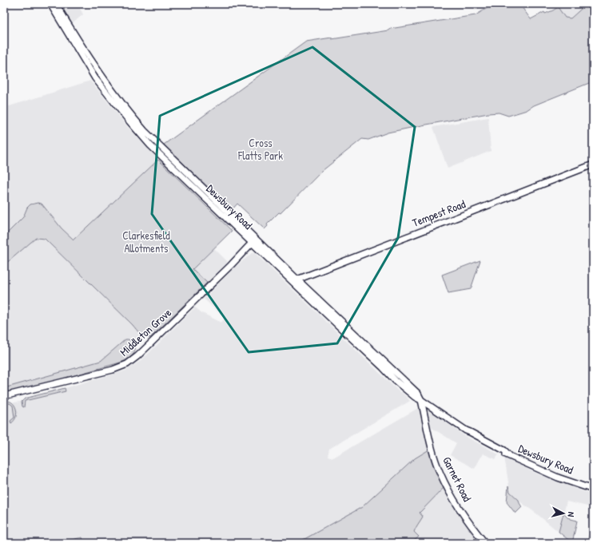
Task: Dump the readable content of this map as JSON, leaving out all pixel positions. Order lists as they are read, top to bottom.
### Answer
{
  "streets": {
    "main road": [
      "Dewsbury Road",
      "Tempest Road",
      "Middleton Grove",
      "Garnet Road"
    ]
  },
  "crossings": [
    ["Dewsbury Road", "Tempest Road"],
    ["Dewsbury Road", "Middleton Grove"],
    ["Dewsbury Road", "Garnet Road"]
  ],
  "parks": ["Cross Flatts Park", "Clarkesfield Allotments"],
  "north": "right"
}
